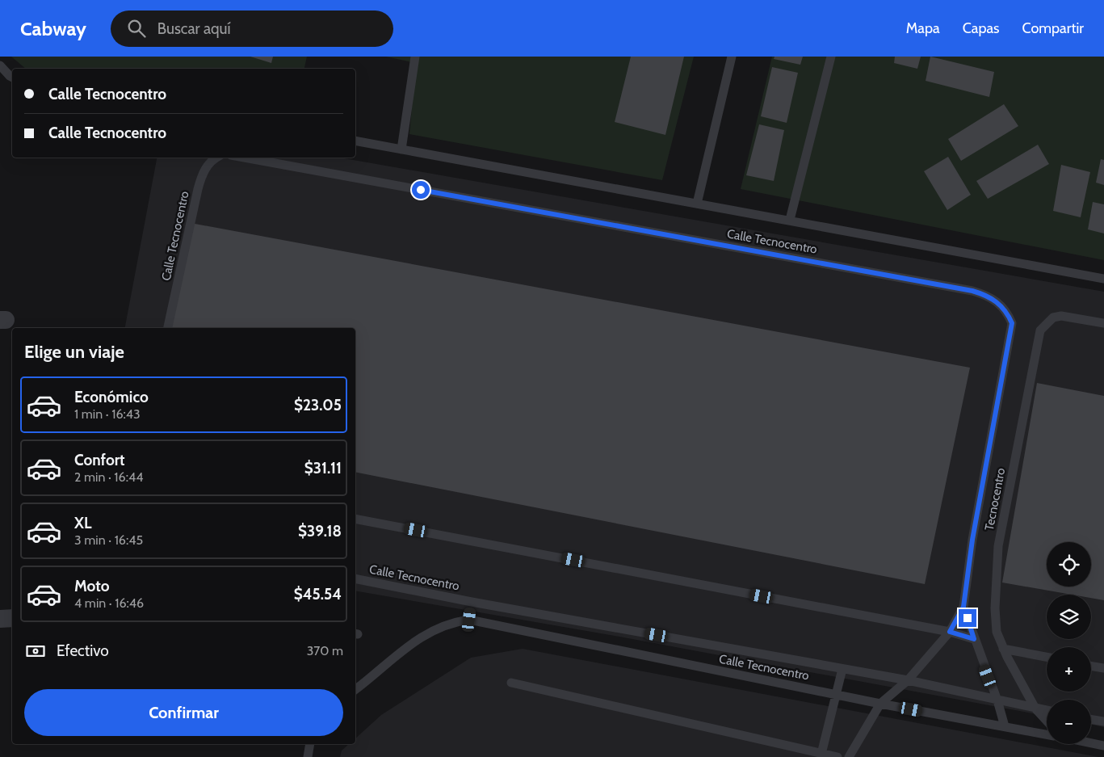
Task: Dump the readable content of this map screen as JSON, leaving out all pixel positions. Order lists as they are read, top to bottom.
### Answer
{
  "streets": {
    "lane": ["Calle Tecnocentro", "Tecnocentro"]
  },
  "crossings": [
    ["Calle Tecnocentro", "Tecnocentro"]
  ],
  "page": {
    "header": "Cabway",
    "search": "Buscar aquí",
    "nav": ["Mapa", "Capas", "Compartir"],
    "banner": ["Calle Tecnocentro", "Calle Tecnocentro"],
    "heading": "Elige un viaje",
    "list": [
      {
        "name": "Económico",
        "note": "1 min · 16:43",
        "value": "$23.05"
      },
      {
        "name": "Confort",
        "note": "2 min · 16:44",
        "value": "$31.11"
      },
      {
        "name": "XL",
        "note": "3 min · 16:45",
        "value": "$39.18"
      },
      {
        "name": "Moto",
        "note": "4 min · 16:46",
        "value": "$45.54"
      }
    ],
    "map_buttons": ["+", "−"],
    "pay": ["Efectivo", "370 m"],
    "buttons": "Confirmar"
  }
}
